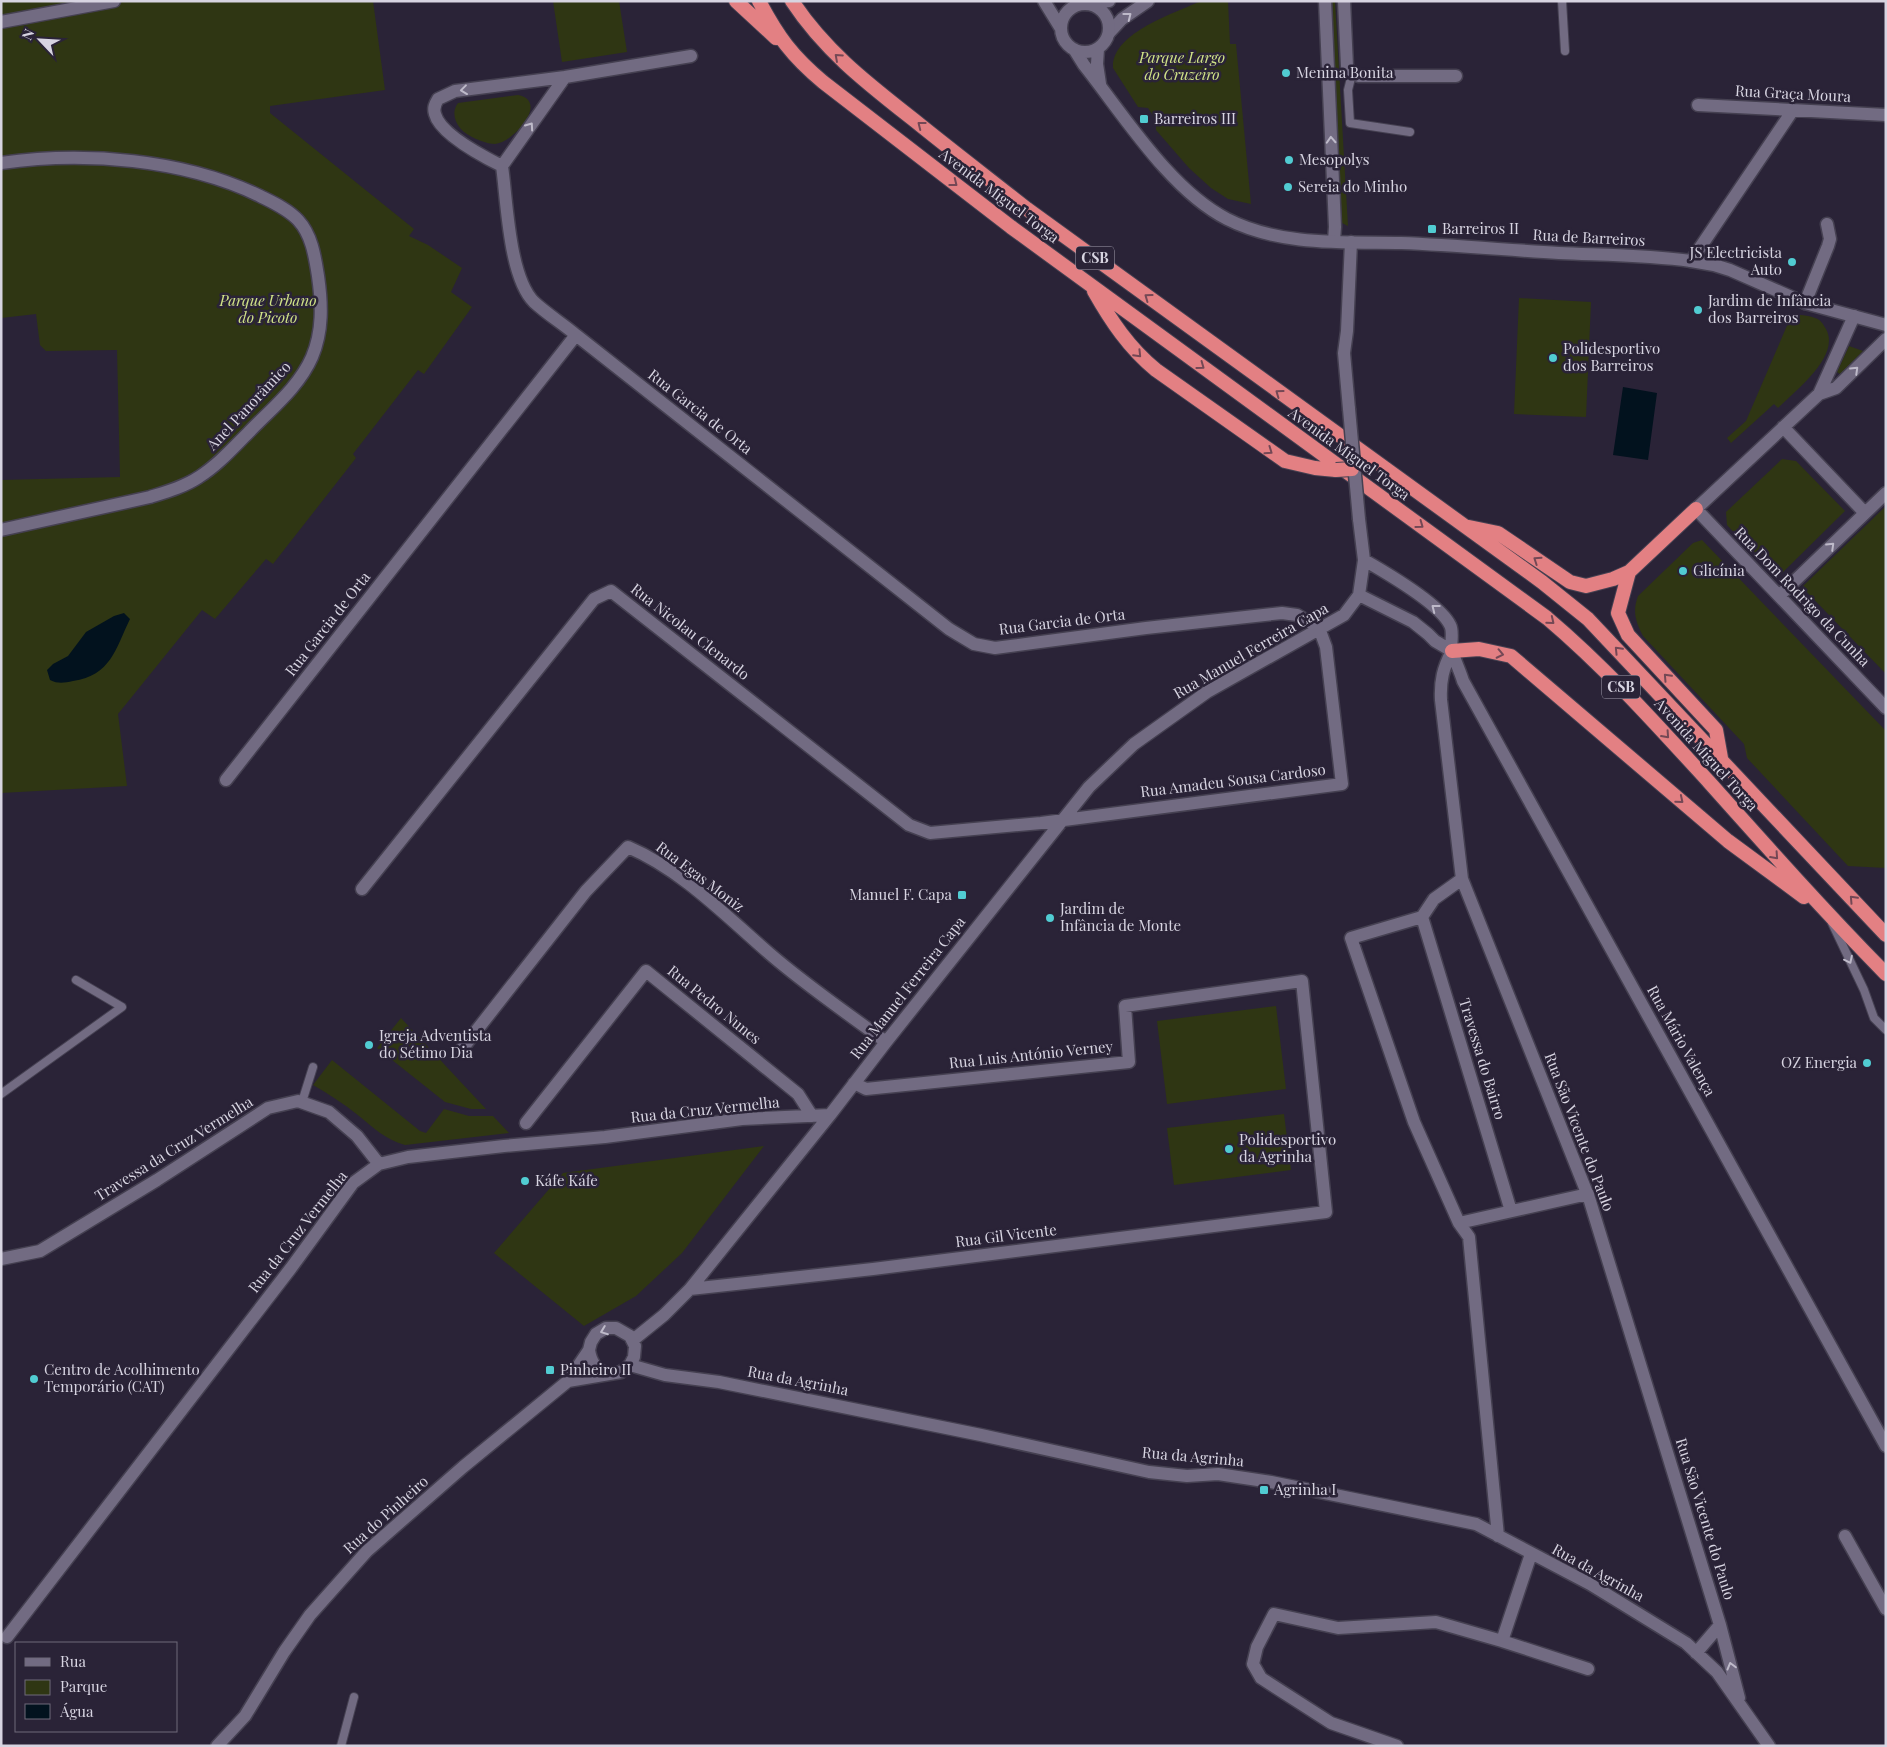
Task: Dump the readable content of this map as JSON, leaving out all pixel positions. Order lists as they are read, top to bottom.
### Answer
{
  "streets": {
    "highway": ["Avenida Miguel Torga", "CSB"],
    "street": [
      "Rua Graça Moura",
      "Rua de Barreiros",
      "Anel Panorâmico",
      "Rua Garcia de Orta",
      "Rua Dom Rodrigo da Cunha",
      "Rua Nicolau Clenardo",
      "Rua Manuel Ferreira Capa",
      "Rua Amadeu Sousa Cardoso",
      "Rua Egas Moniz",
      "Rua Pedro Nunes",
      "Rua Mário Valença",
      "Rua Luis António Verney",
      "Travessa do Bairro",
      "Rua da Cruz Vermelha",
      "Rua São Vicente do Paulo",
      "Travessa da Cruz Vermelha",
      "Rua Gil Vicente",
      "Rua da Agrinha",
      "Rua do Pinheiro"
    ]
  },
  "crossings": [
    ["Rua de Barreiros", "Rua Manuel Ferreira Capa"],
    ["Rua Garcia de Orta", "Rua Manuel Ferreira Capa"],
    ["Rua Garcia de Orta", "Rua Amadeu Sousa Cardoso"],
    ["Rua Nicolau Clenardo", "Rua Manuel Ferreira Capa"],
    ["Rua Nicolau Clenardo", "Rua Amadeu Sousa Cardoso"],
    ["Rua Manuel Ferreira Capa", "Rua Amadeu Sousa Cardoso"],
    ["Rua Manuel Ferreira Capa", "Rua Egas Moniz"],
    ["Rua Manuel Ferreira Capa", "Rua Luis António Verney"],
    ["Rua Manuel Ferreira Capa", "Rua da Cruz Vermelha"],
    ["Rua Manuel Ferreira Capa", "Rua Gil Vicente"],
    ["Rua Manuel Ferreira Capa", "Rua da Agrinha"],
    ["Rua Manuel Ferreira Capa", "Rua do Pinheiro"],
    ["Rua Pedro Nunes", "Rua da Cruz Vermelha"],
    ["Rua Mário Valença", "Rua São Vicente do Paulo"],
    ["Rua Luis António Verney", "Rua Gil Vicente"],
    ["Rua da Cruz Vermelha", "Travessa da Cruz Vermelha"],
    ["Rua São Vicente do Paulo", "Rua da Agrinha"],
    ["Rua da Agrinha", "Rua do Pinheiro"]
  ],
  "parks": ["Parque Largo do Cruzeiro", "Parque Urbano do Picoto"],
  "places": {
    "other": [
      "Menina Bonita",
      "Mesopolys",
      "Sereia do Minho",
      "JS Electricista Auto",
      "Jardim de Infância dos Barreiros",
      "Polidesportivo dos Barreiros",
      "Glicínia",
      "Jardim de Infância de Monte",
      "Igreja Adventista do Sétimo Dia",
      "OZ Energia",
      "Polidesportivo da Agrinha",
      "Káfe Káfe",
      "Centro de Acolhimento Temporário (CAT)"
    ],
    "transit": [
      "Barreiros III",
      "Barreiros II",
      "Manuel F. Capa",
      "Pinheiro II",
      "Agrinha I"
    ]
  },
  "legend": ["Rua", "Parque", "Água"],
  "north": "top left"
}
